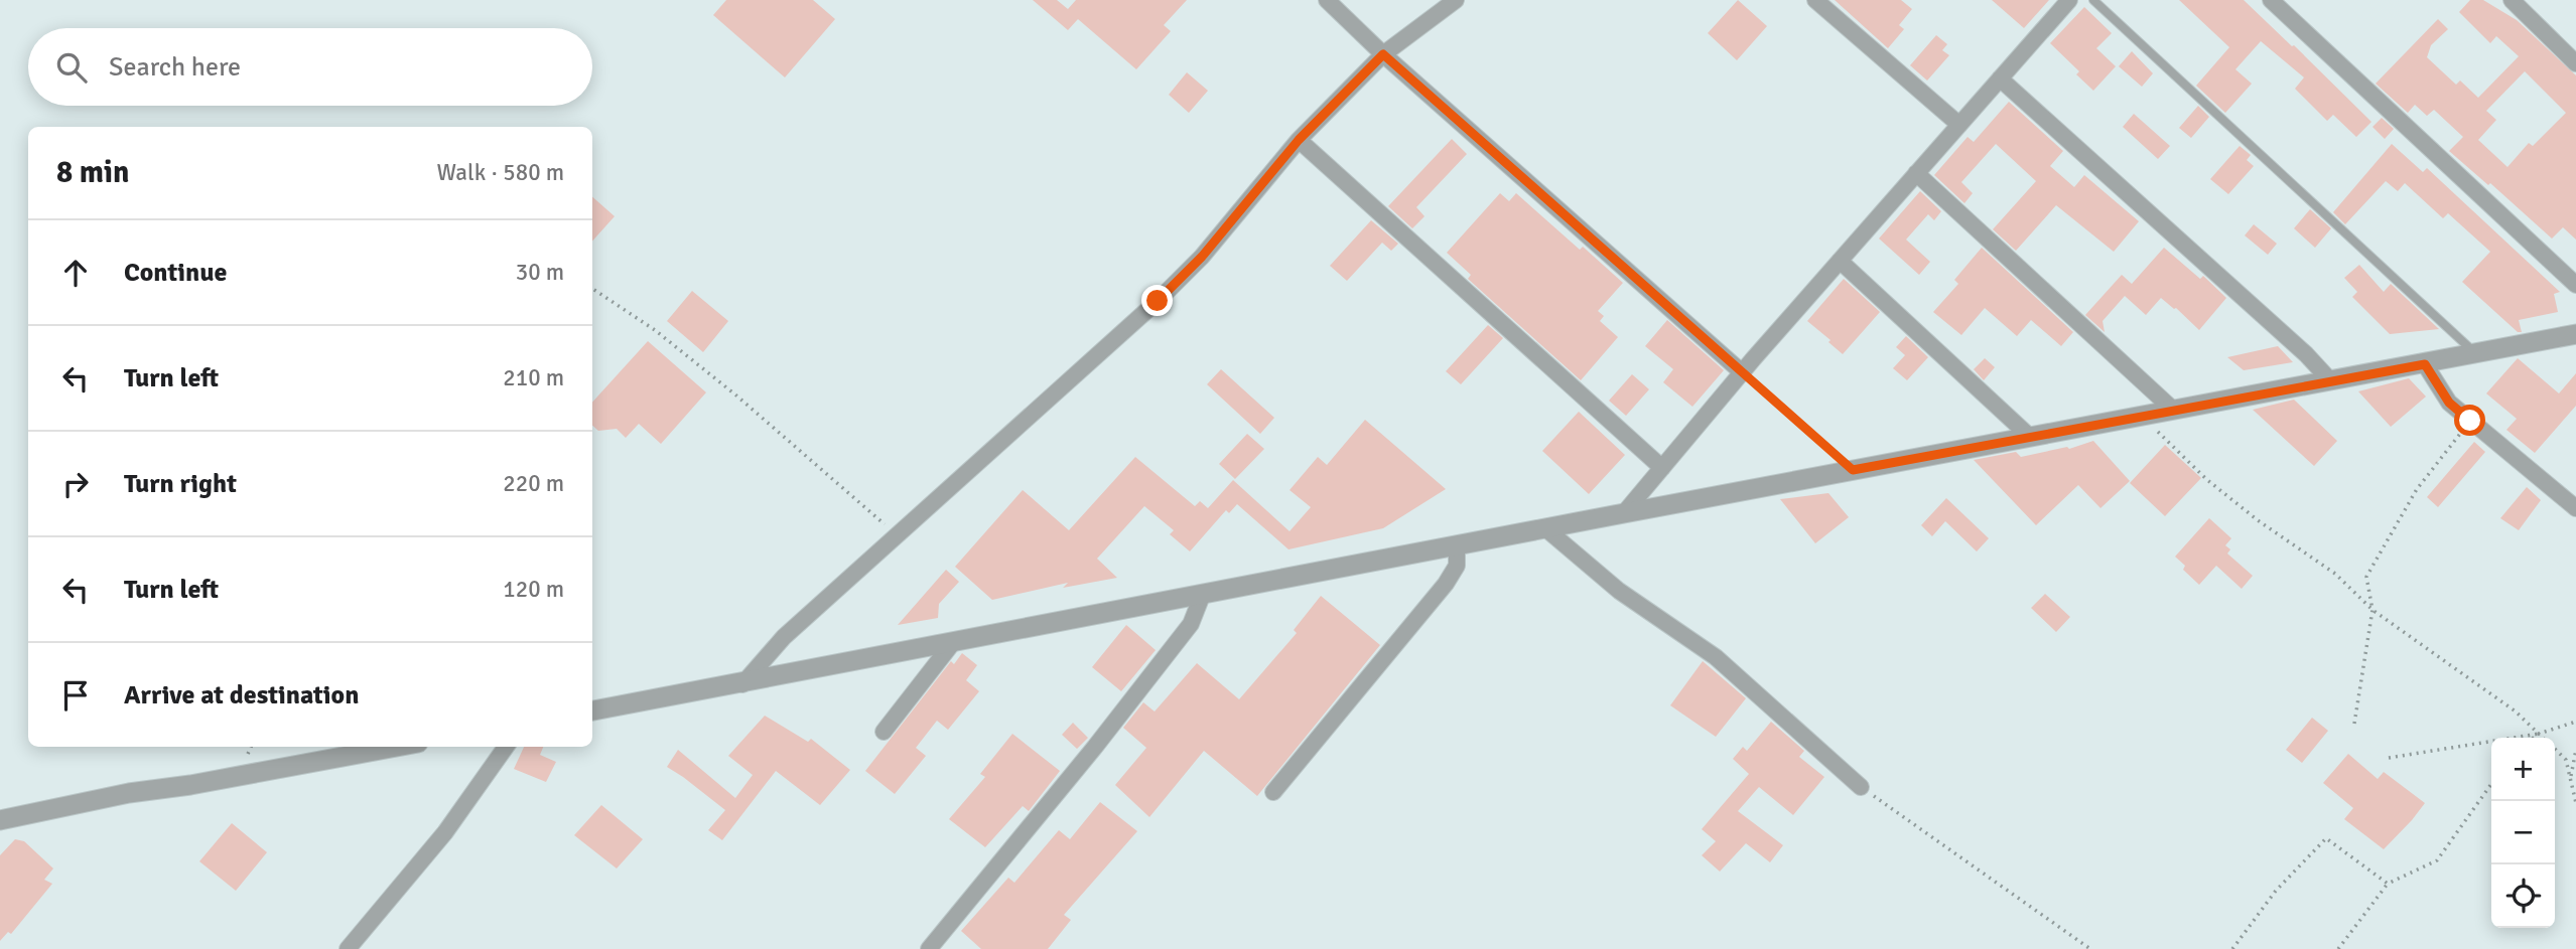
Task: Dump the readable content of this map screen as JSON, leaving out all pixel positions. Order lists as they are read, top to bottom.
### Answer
{
  "page": {
    "search": "Search here",
    "heading": ["8 min", "Walk · 580 m"],
    "list": [
      ["Continue", "30 m"],
      ["Turn left", "210 m"],
      ["Turn right", "220 m"],
      ["Turn left", "120 m"],
      "Arrive at destination"
    ],
    "map_buttons": ["+", "−"]
  }
}
